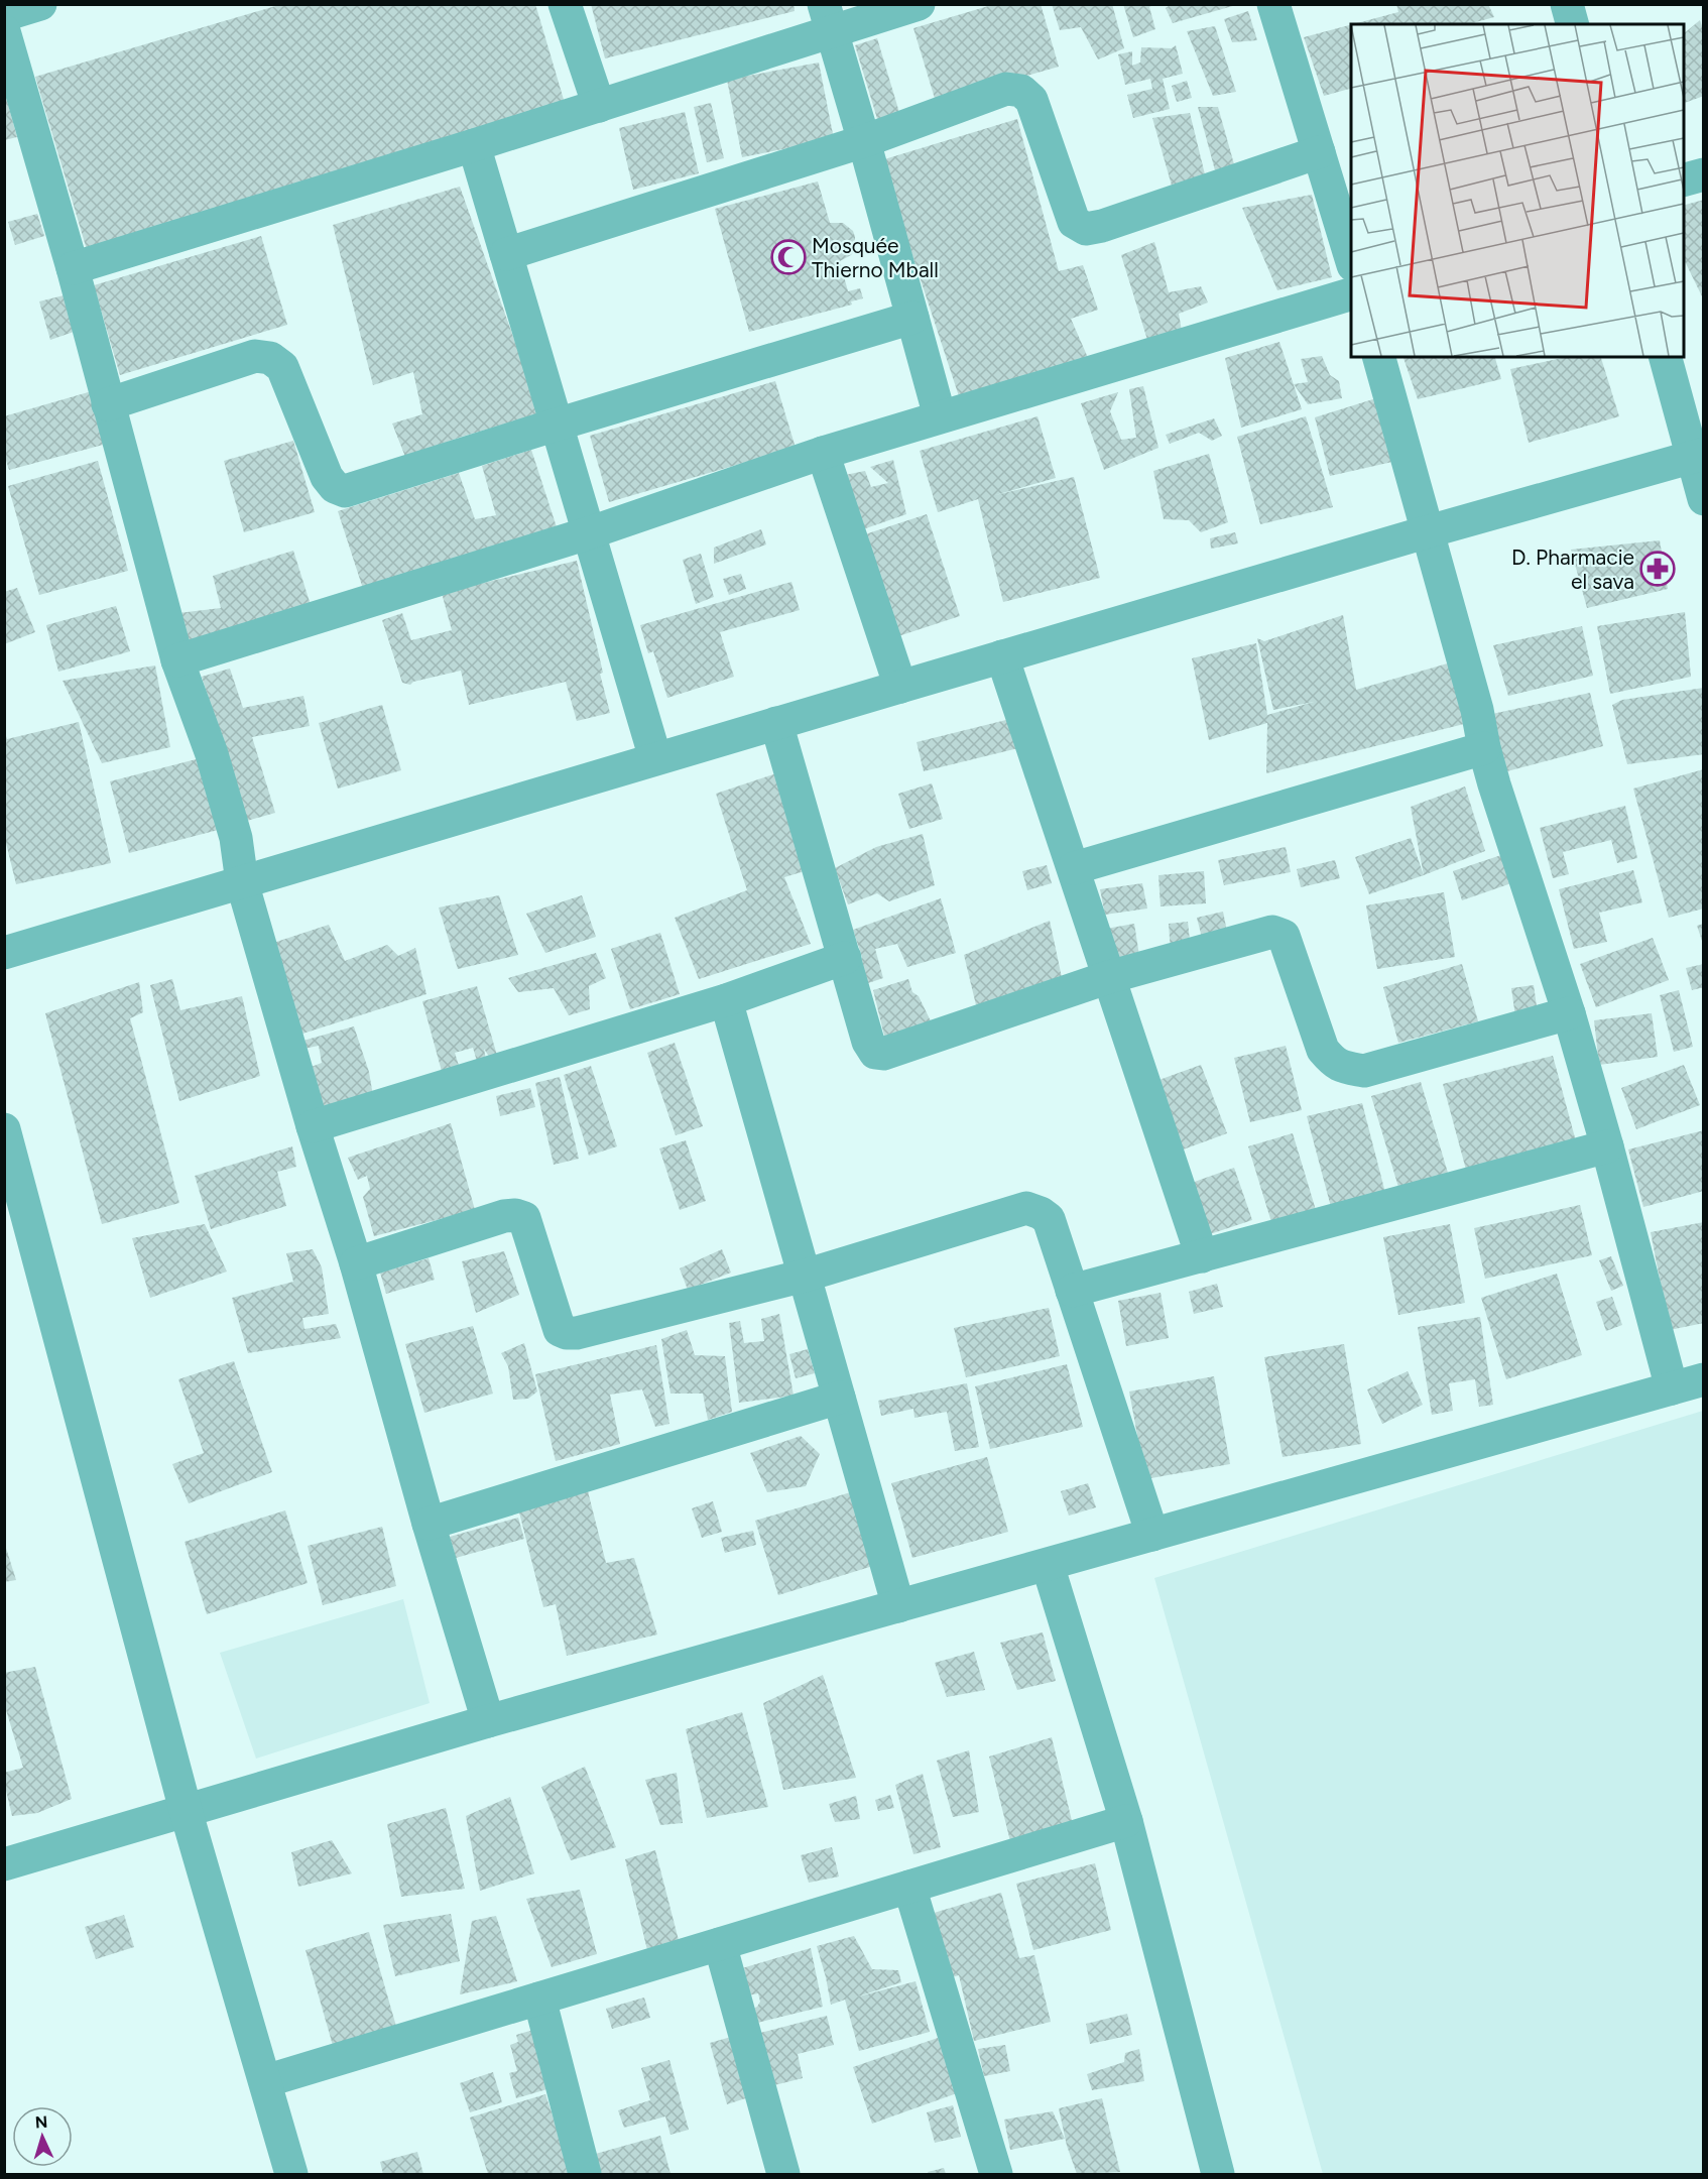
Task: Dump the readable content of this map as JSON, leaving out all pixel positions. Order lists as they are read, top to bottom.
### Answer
{
  "places": {
    "mosque": ["Mosquée Thierno Mball"],
    "pharmacy": ["D. Pharmacie el sava"]
  },
  "north": "top"
}
